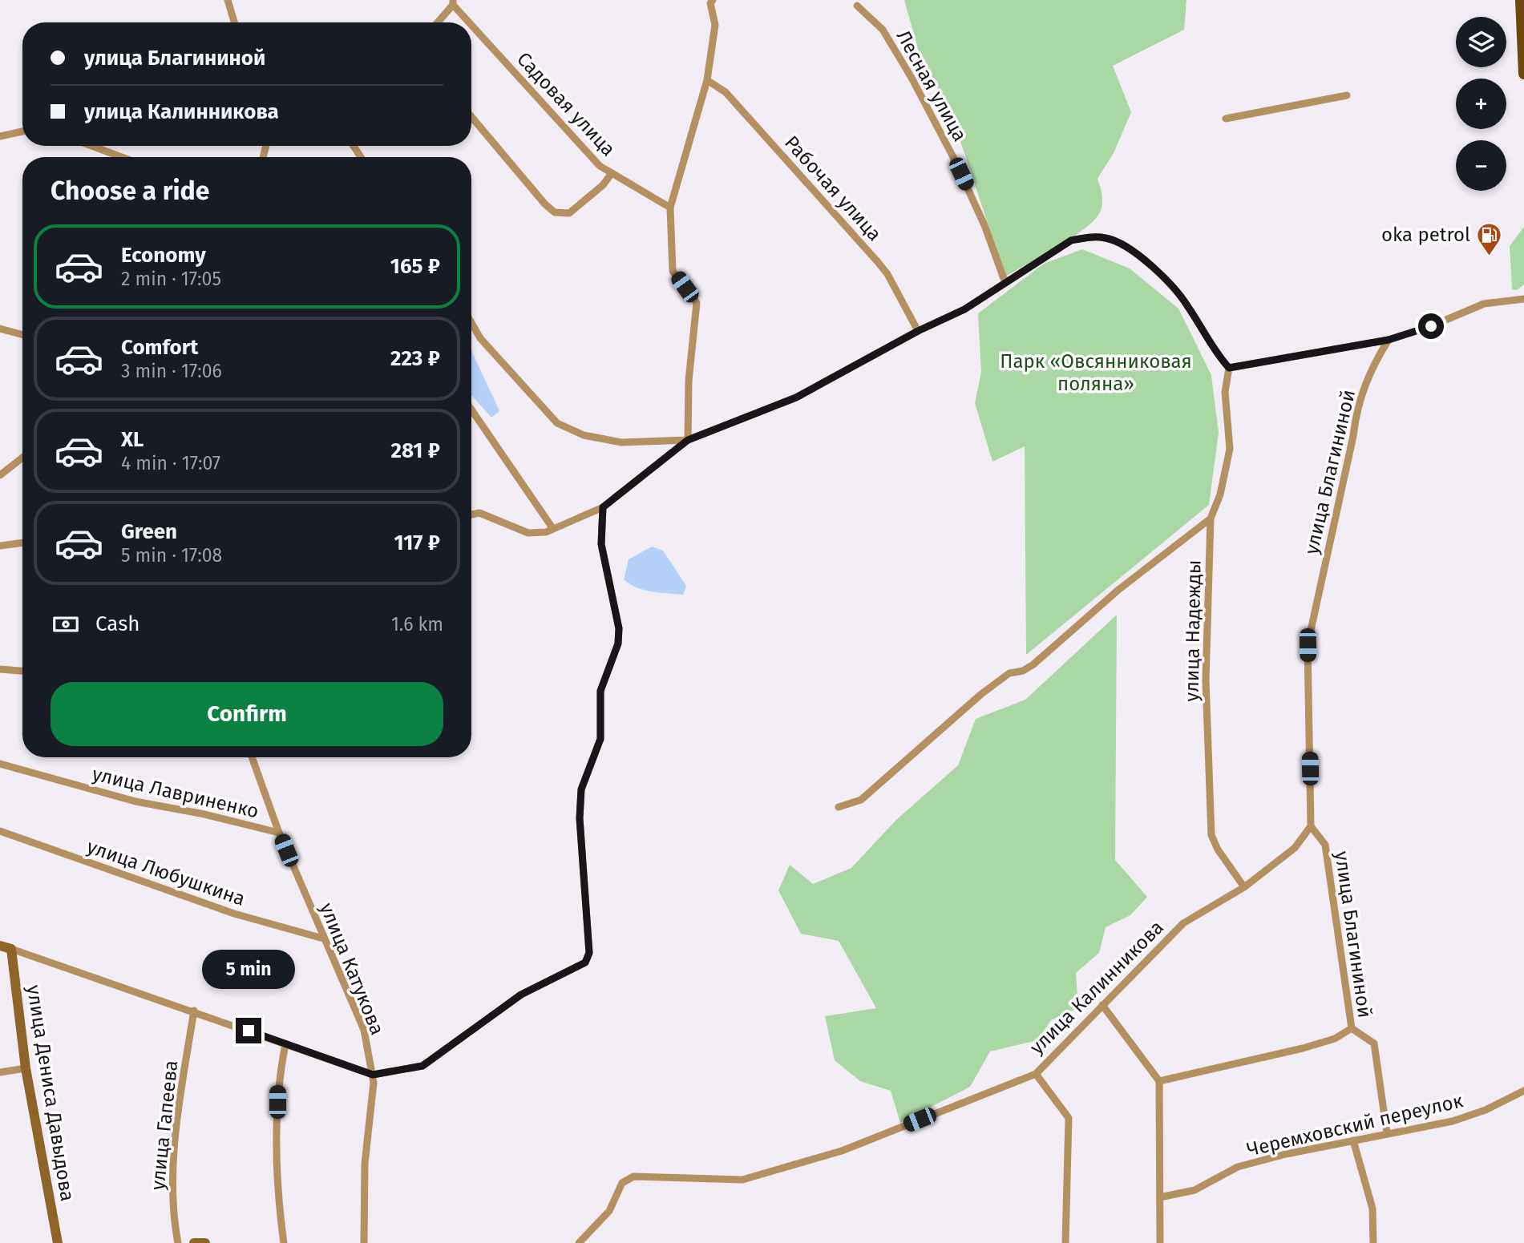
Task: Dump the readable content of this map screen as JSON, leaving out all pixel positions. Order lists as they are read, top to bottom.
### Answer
{
  "streets": {
    "main road": ["улица Дениса Давыдова"],
    "street": [
      "Лесная улица",
      "Садовая улица",
      "Рабочая улица",
      "улица Благининой",
      "улица Надежды",
      "улица Лавриненко",
      "улица Любушкина",
      "улица Катукова",
      "улица Калинникова",
      "улица Гапеева",
      "Черемховский переулок"
    ]
  },
  "crossings": [
    ["улица Благининой", "улица Калинникова"],
    ["улица Надежды", "улица Калинникова"],
    ["улица Лавриненко", "улица Катукова"],
    ["улица Любушкина", "улица Катукова"]
  ],
  "parks": ["Парк «Овсянниковая поляна»"],
  "places": {
    "fuel station": ["oka petrol"]
  },
  "page": {
    "map_buttons": ["+", "−"],
    "banner": ["улица Благининой", "улица Калинникова"],
    "heading": "Choose a ride",
    "list": [
      {
        "name": "Economy",
        "note": "2 min · 17:05",
        "value": "165 ₽"
      },
      {
        "name": "Comfort",
        "note": "3 min · 17:06",
        "value": "223 ₽"
      },
      {
        "name": "XL",
        "note": "4 min · 17:07",
        "value": "281 ₽"
      },
      {
        "name": "Green",
        "note": "5 min · 17:08",
        "value": "117 ₽"
      }
    ],
    "pay": ["Cash", "1.6 km"],
    "buttons": "Confirm",
    "bubble": "5 min"
  }
}
